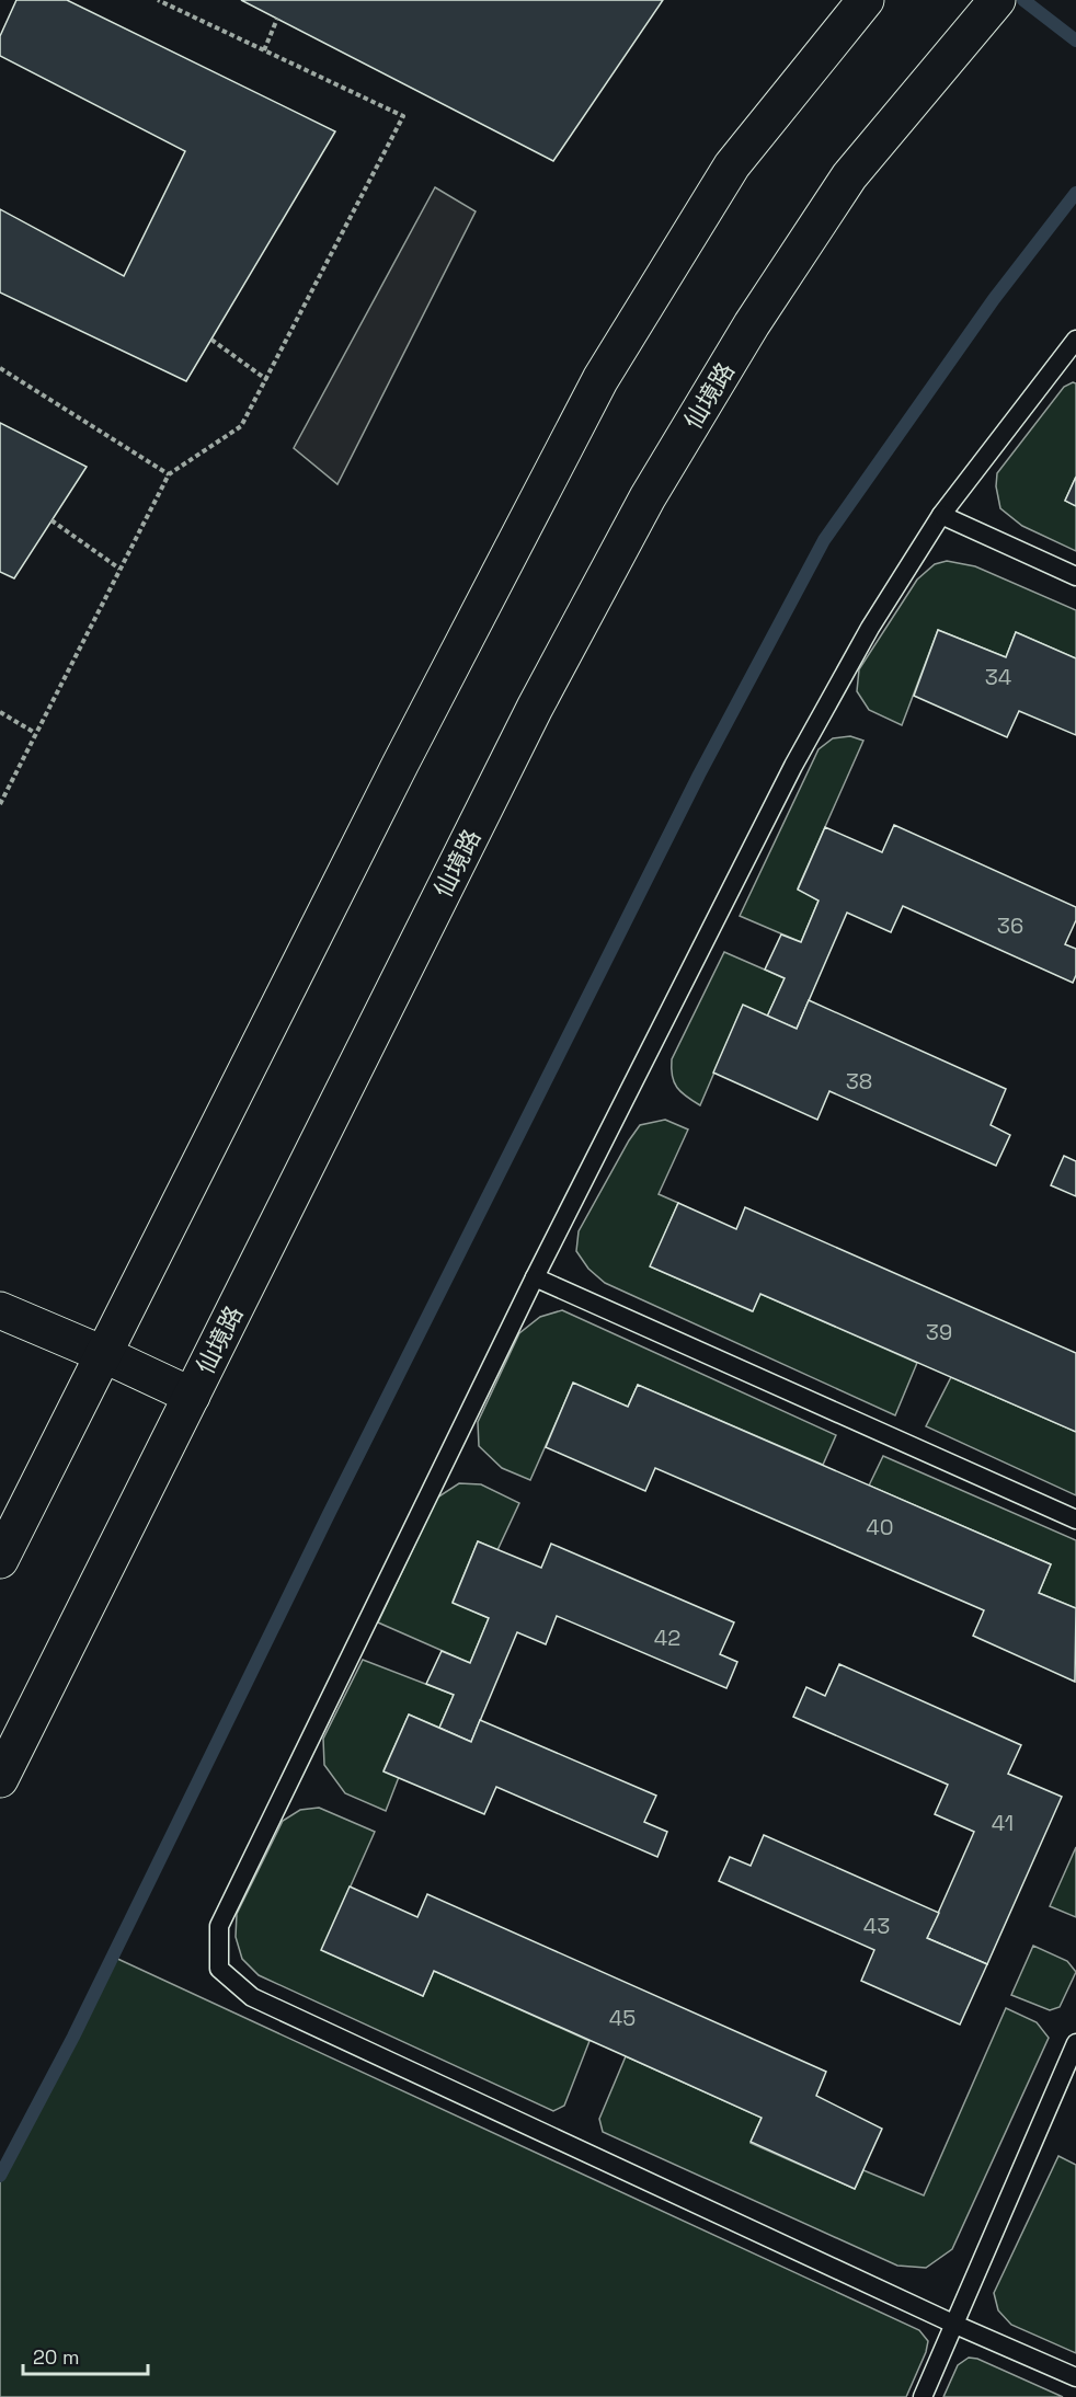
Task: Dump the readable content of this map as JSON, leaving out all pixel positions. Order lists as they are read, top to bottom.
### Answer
{
  "streets": {
    "main road": ["仙境路"]
  },
  "house_numbers": [
    "34",
    "36",
    "38",
    "39",
    "40",
    "42",
    "41",
    "43",
    "45"
  ],
  "scale_bar": "20 m"
}
